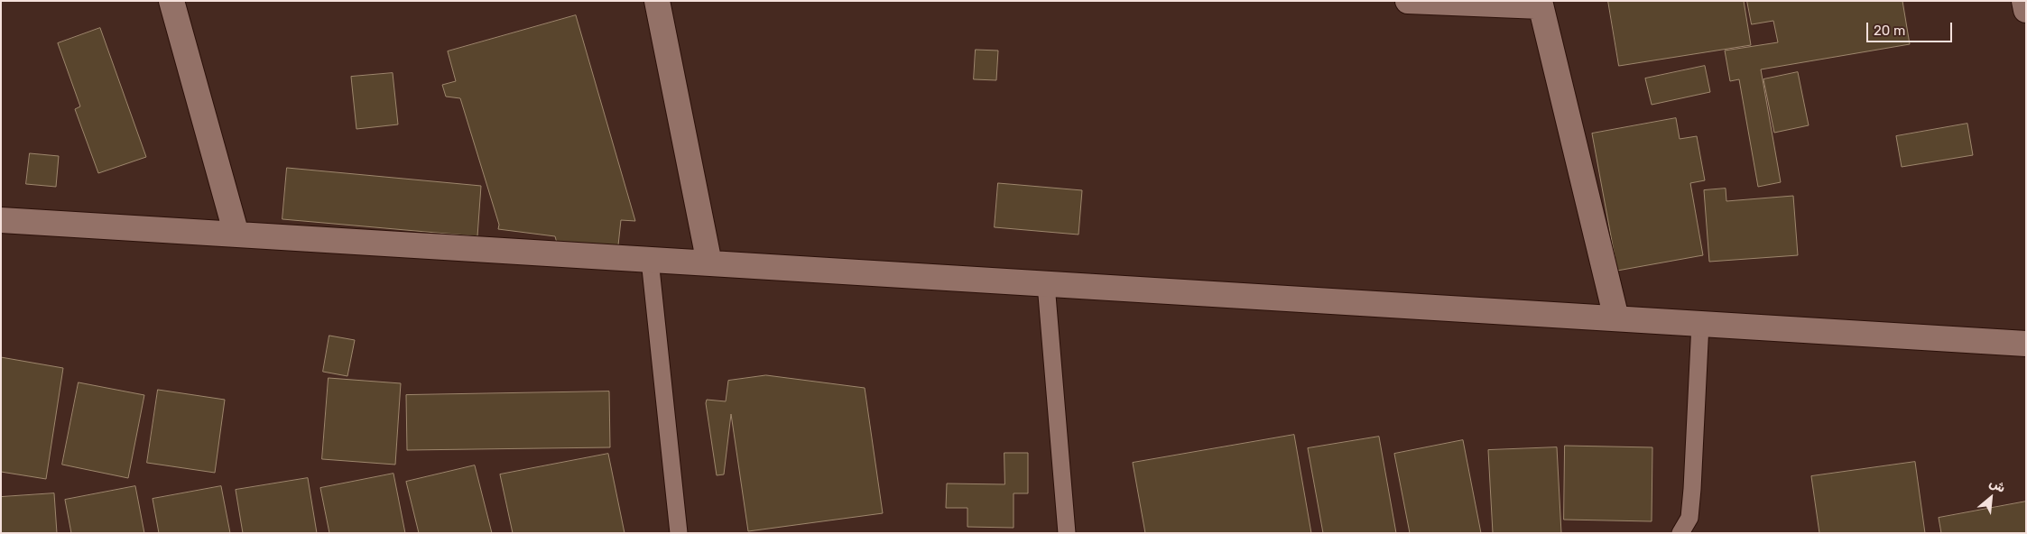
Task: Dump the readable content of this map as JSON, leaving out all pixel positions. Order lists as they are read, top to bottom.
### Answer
{
  "scale_bar": "20 m",
  "north": "top right"
}
